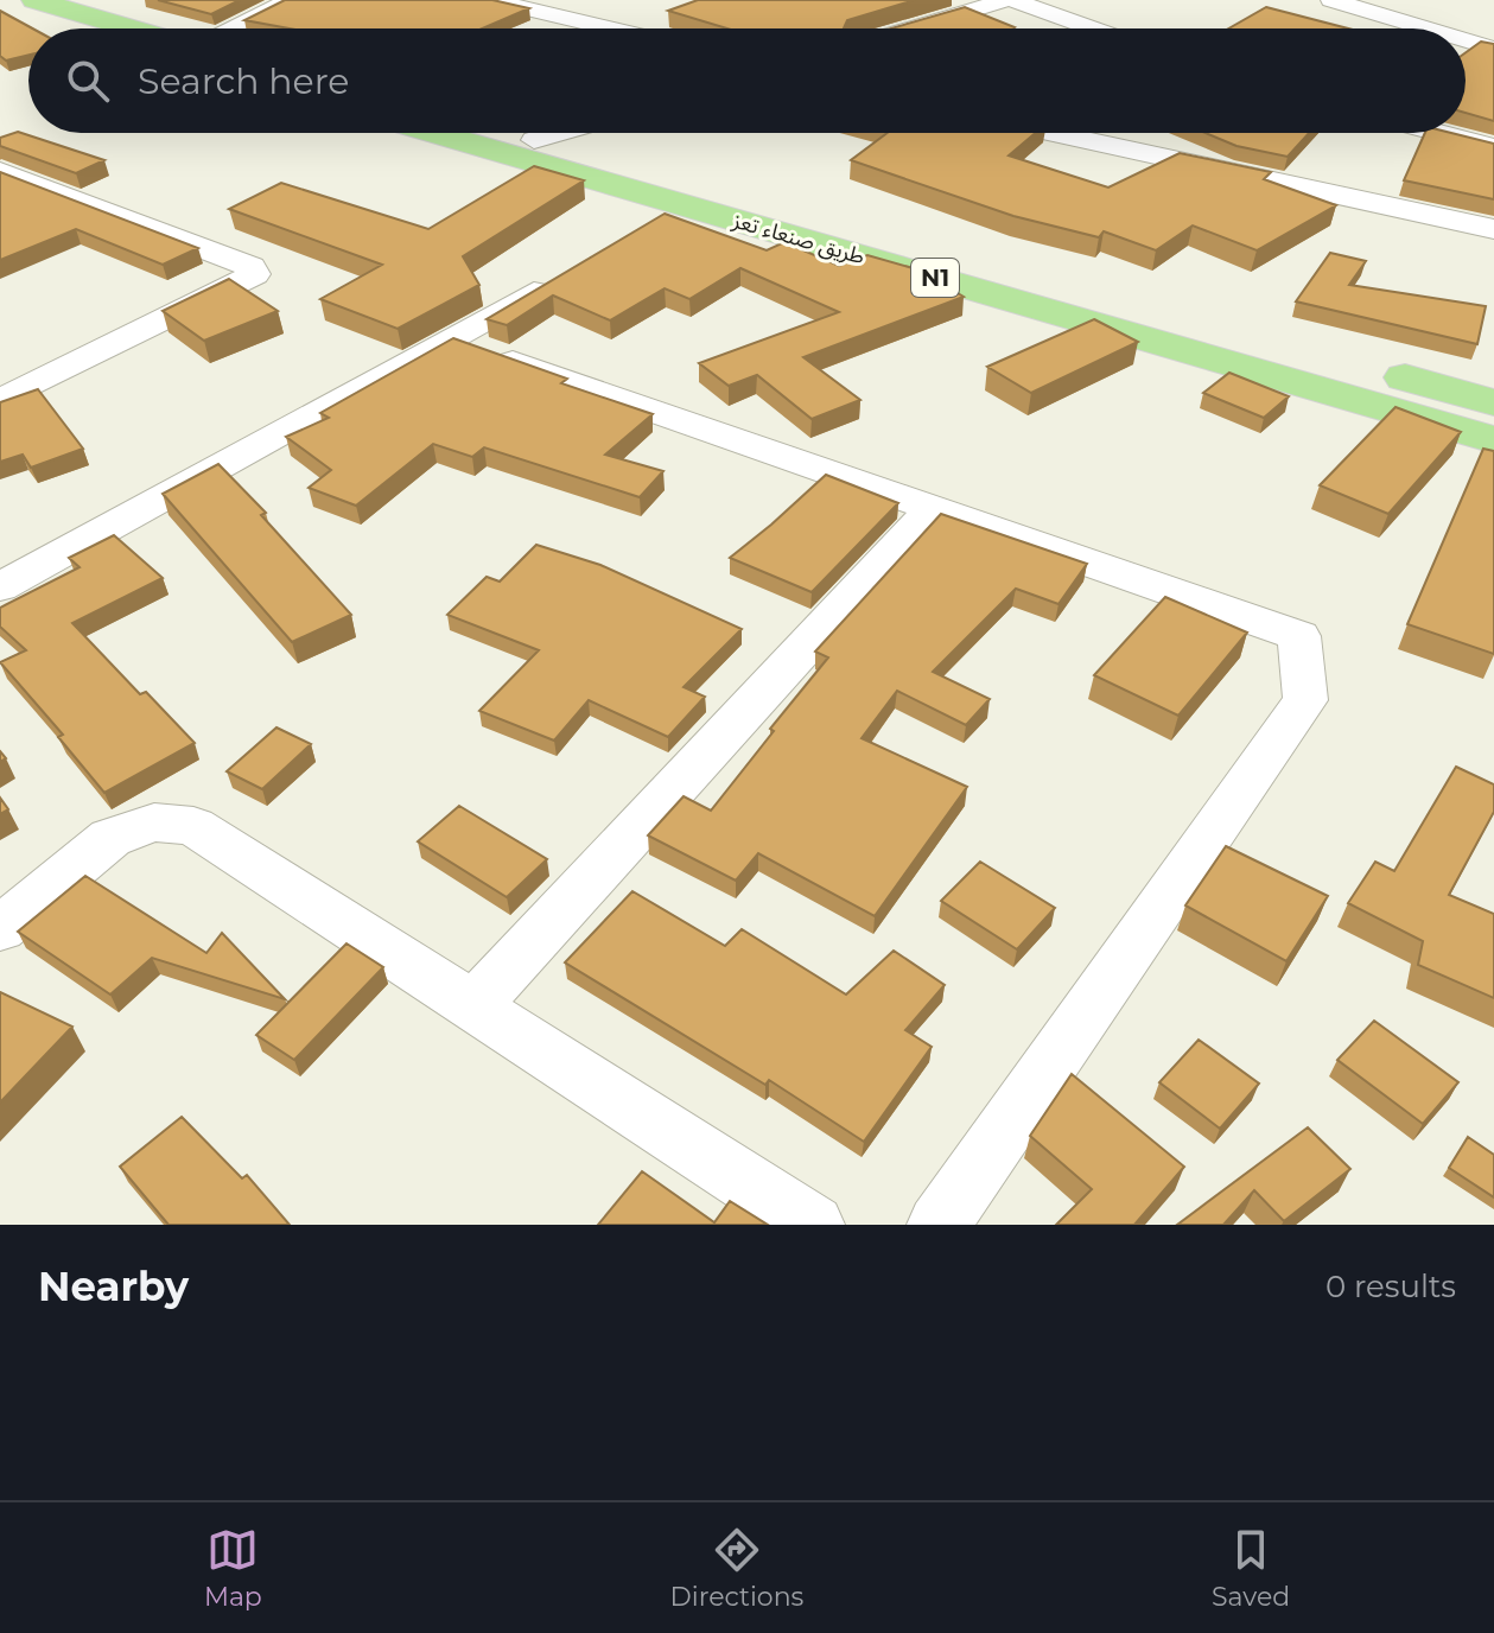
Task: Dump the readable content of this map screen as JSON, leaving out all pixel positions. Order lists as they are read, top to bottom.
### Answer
{
  "streets": {
    "highway": ["طريق صنعاء تعز", "N1"]
  },
  "page": {
    "search": "Search here",
    "heading": ["Nearby", "0 results"],
    "nav": ["Map", "Directions", "Saved"]
  }
}
